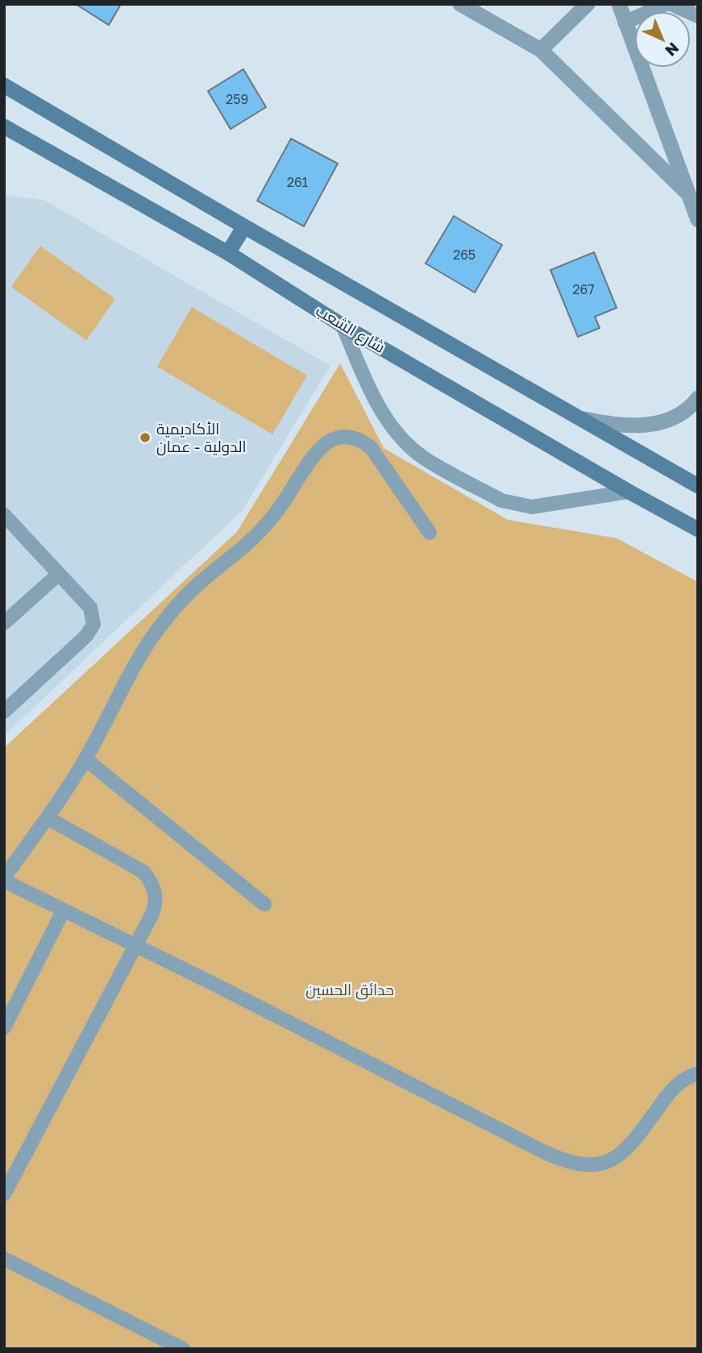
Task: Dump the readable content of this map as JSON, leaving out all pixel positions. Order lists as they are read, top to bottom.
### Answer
{
  "streets": {
    "main road": ["شارع الشعب"]
  },
  "parks": ["حدائق الحسين"],
  "places": ["الأكاديمية الدولية - عمان"],
  "house_numbers": [
    "259",
    "261",
    "265",
    "267"
  ],
  "north": "bottom right"
}
